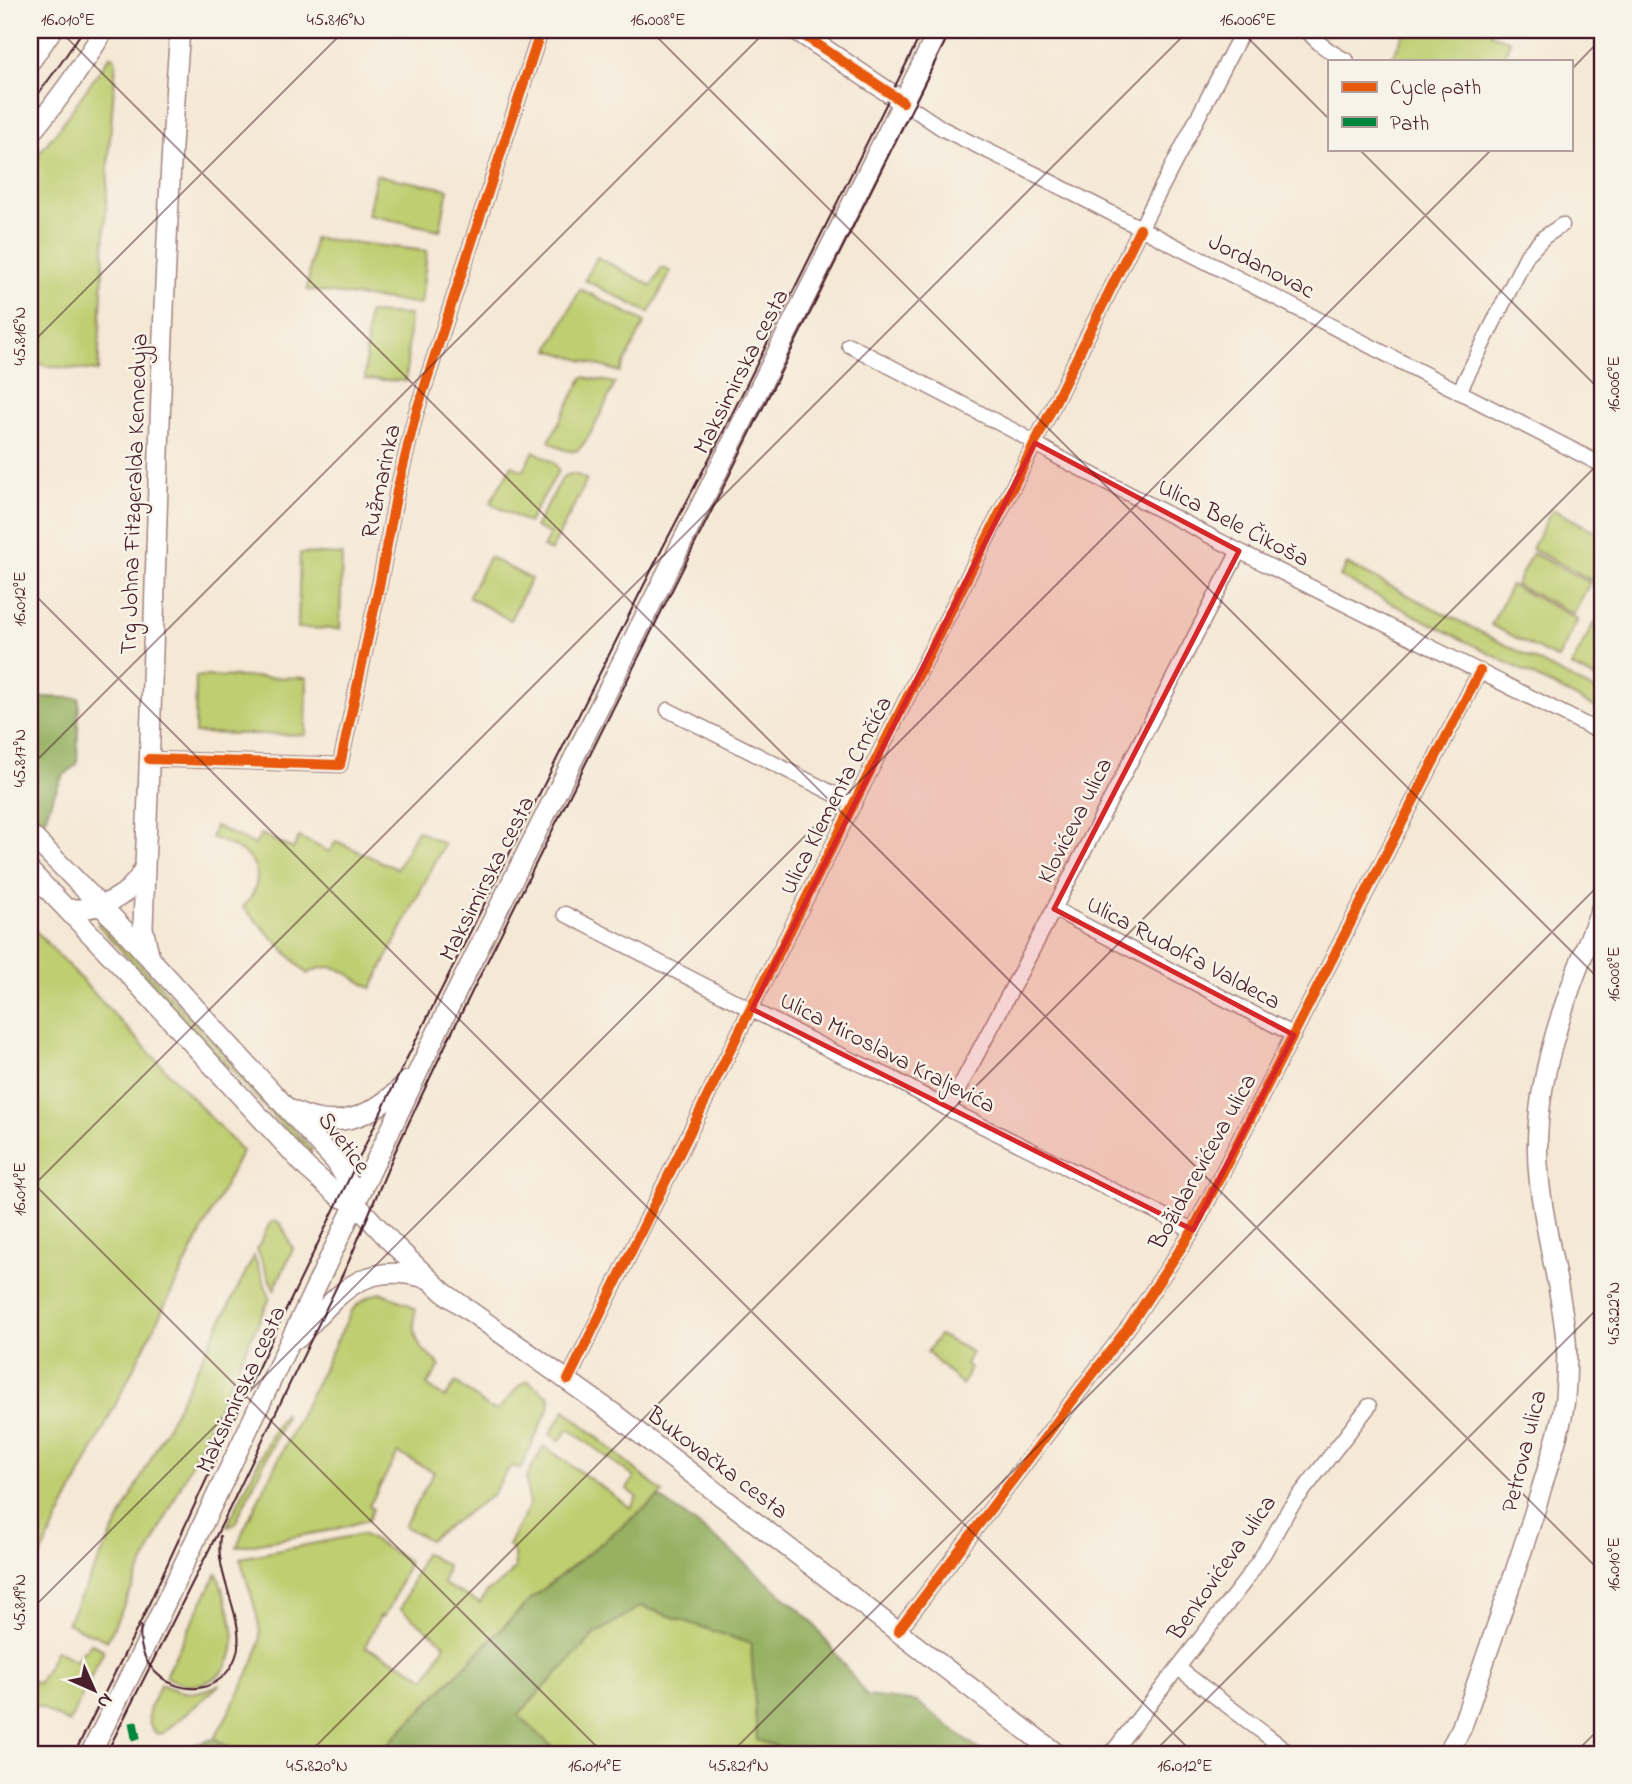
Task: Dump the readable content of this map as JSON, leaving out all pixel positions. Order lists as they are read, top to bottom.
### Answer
{
  "streets": {
    "main road": [
      "Maksimirska cesta",
      "Trg Johna Fitzgeralda Kennedyja",
      "Svetice",
      "Petrova ulica",
      "Bukovačka cesta"
    ],
    "street": [
      "Jordanovac",
      "Ružmarinka",
      "Ulica Bele Čikoša",
      "Ulica Klementa Crnčića",
      "Klovićeva ulica",
      "Ulica Rudolfa Valdeca",
      "Ulica Miroslava Kraljevića",
      "Božidarevićeva ulica",
      "Benkovićeva ulica"
    ]
  },
  "crossings": [
    ["Jordanovac", "Maksimirska cesta"],
    ["Jordanovac", "Ulica Klementa Crnčića"],
    ["Maksimirska cesta", "Svetice"],
    ["Maksimirska cesta", "Bukovačka cesta"],
    ["Ružmarinka", "Trg Johna Fitzgeralda Kennedyja"],
    ["Trg Johna Fitzgeralda Kennedyja", "Svetice"],
    ["Ulica Bele Čikoša", "Ulica Klementa Crnčića"],
    ["Ulica Bele Čikoša", "Klovićeva ulica"],
    ["Ulica Bele Čikoša", "Božidarevićeva ulica"],
    ["Ulica Klementa Crnčića", "Ulica Miroslava Kraljevića"],
    ["Ulica Klementa Crnčića", "Bukovačka cesta"],
    ["Klovićeva ulica", "Ulica Rudolfa Valdeca"],
    ["Klovićeva ulica", "Ulica Miroslava Kraljevića"],
    ["Ulica Rudolfa Valdeca", "Božidarevićeva ulica"],
    ["Ulica Miroslava Kraljevića", "Božidarevićeva ulica"],
    ["Svetice", "Bukovačka cesta"],
    ["Božidarevićeva ulica", "Bukovačka cesta"]
  ],
  "legend": ["Cycle path", "Path"],
  "north": "bottom right",
  "coordinates": [
    "16.010°E",
    "45.816°N",
    "16.008°E",
    "16.006°E",
    "16.012°E",
    "45.817°N",
    "16.014°E",
    "45.822°N",
    "45.819°N",
    "45.820°N",
    "45.821°N"
  ]
}
